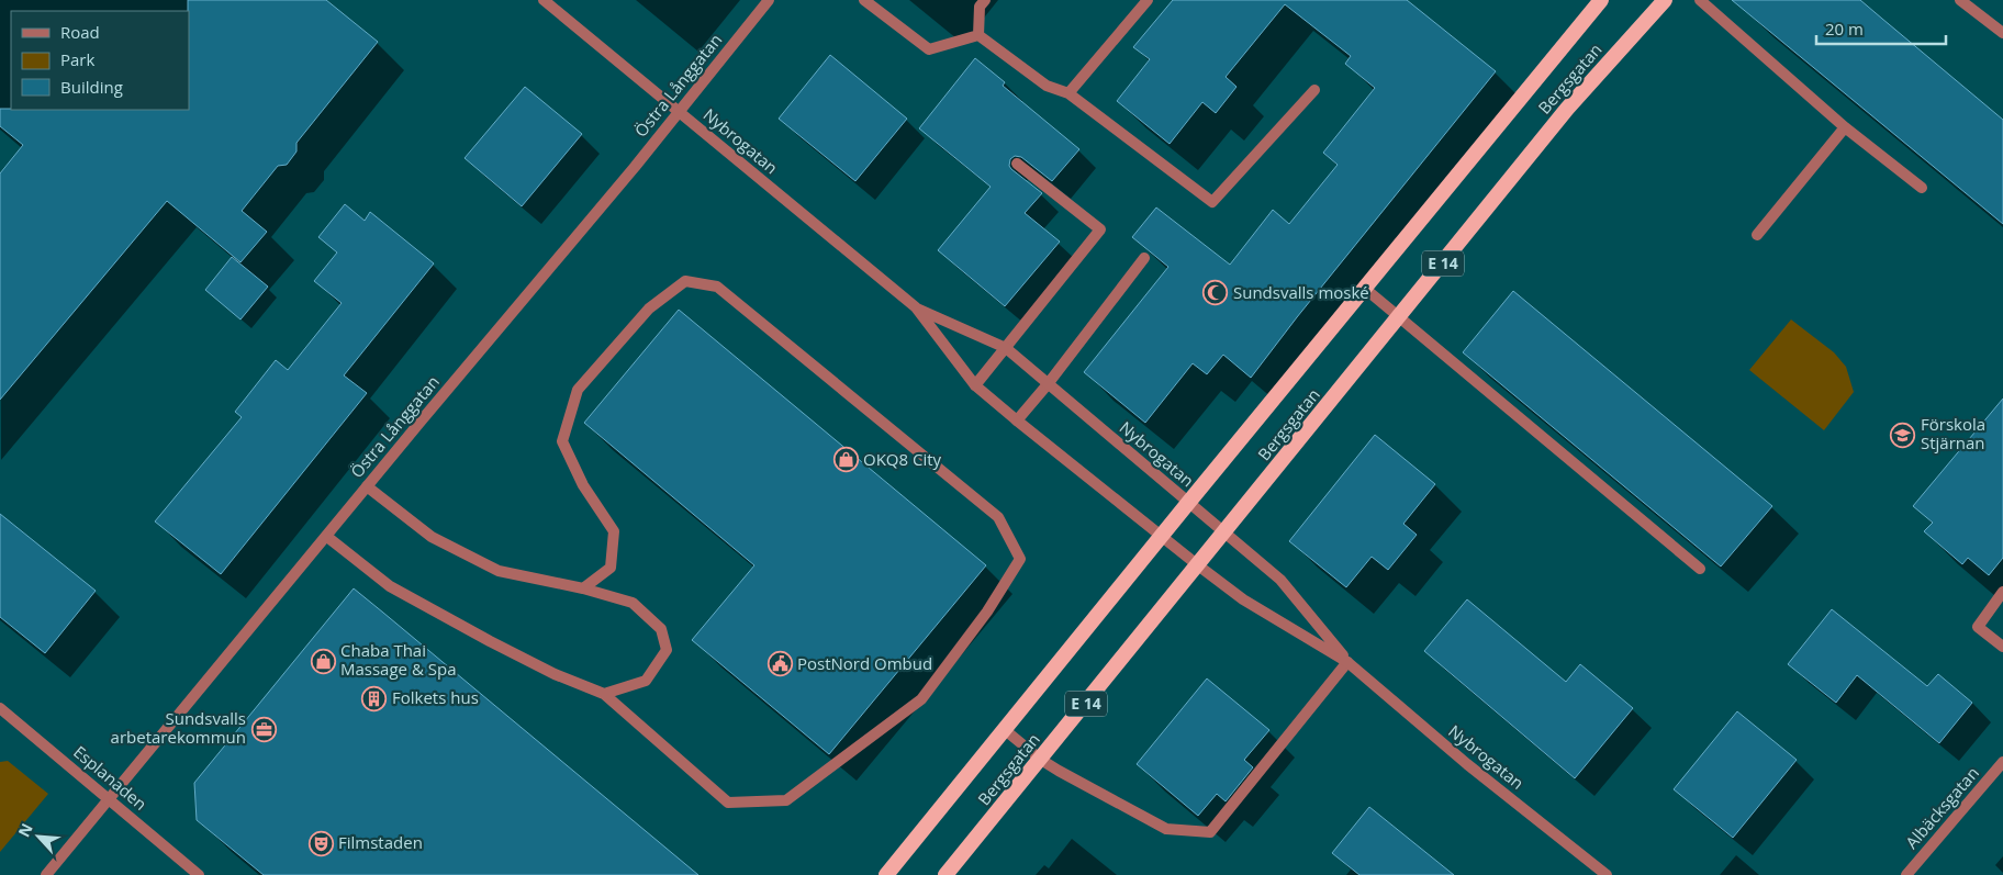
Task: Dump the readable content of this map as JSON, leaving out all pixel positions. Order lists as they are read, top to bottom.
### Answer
{
  "streets": {
    "highway": ["Bergsgatan", "E 14"],
    "street": [
      "Östra Långgatan",
      "Nybrogatan",
      "Esplanaden",
      "Albäcksgatan"
    ]
  },
  "crossings": [
    ["Bergsgatan", "Nybrogatan"],
    ["Östra Långgatan", "Nybrogatan"],
    ["Östra Långgatan", "Esplanaden"]
  ],
  "places": {
    "mosque": ["Sundsvalls moské"],
    "school or university": ["Förskola Stjärnan"],
    "shop": ["OKQ8 City", "Chaba Thai Massage & Spa"],
    "public building": ["PostNord Ombud"],
    "building": ["Folkets hus"],
    "office": ["Sundsvalls arbetarekommun"],
    "theatre": ["Filmstaden"]
  },
  "legend": ["Road", "Park", "Building"],
  "scale_bar": "20 m",
  "north": "top left"
}
